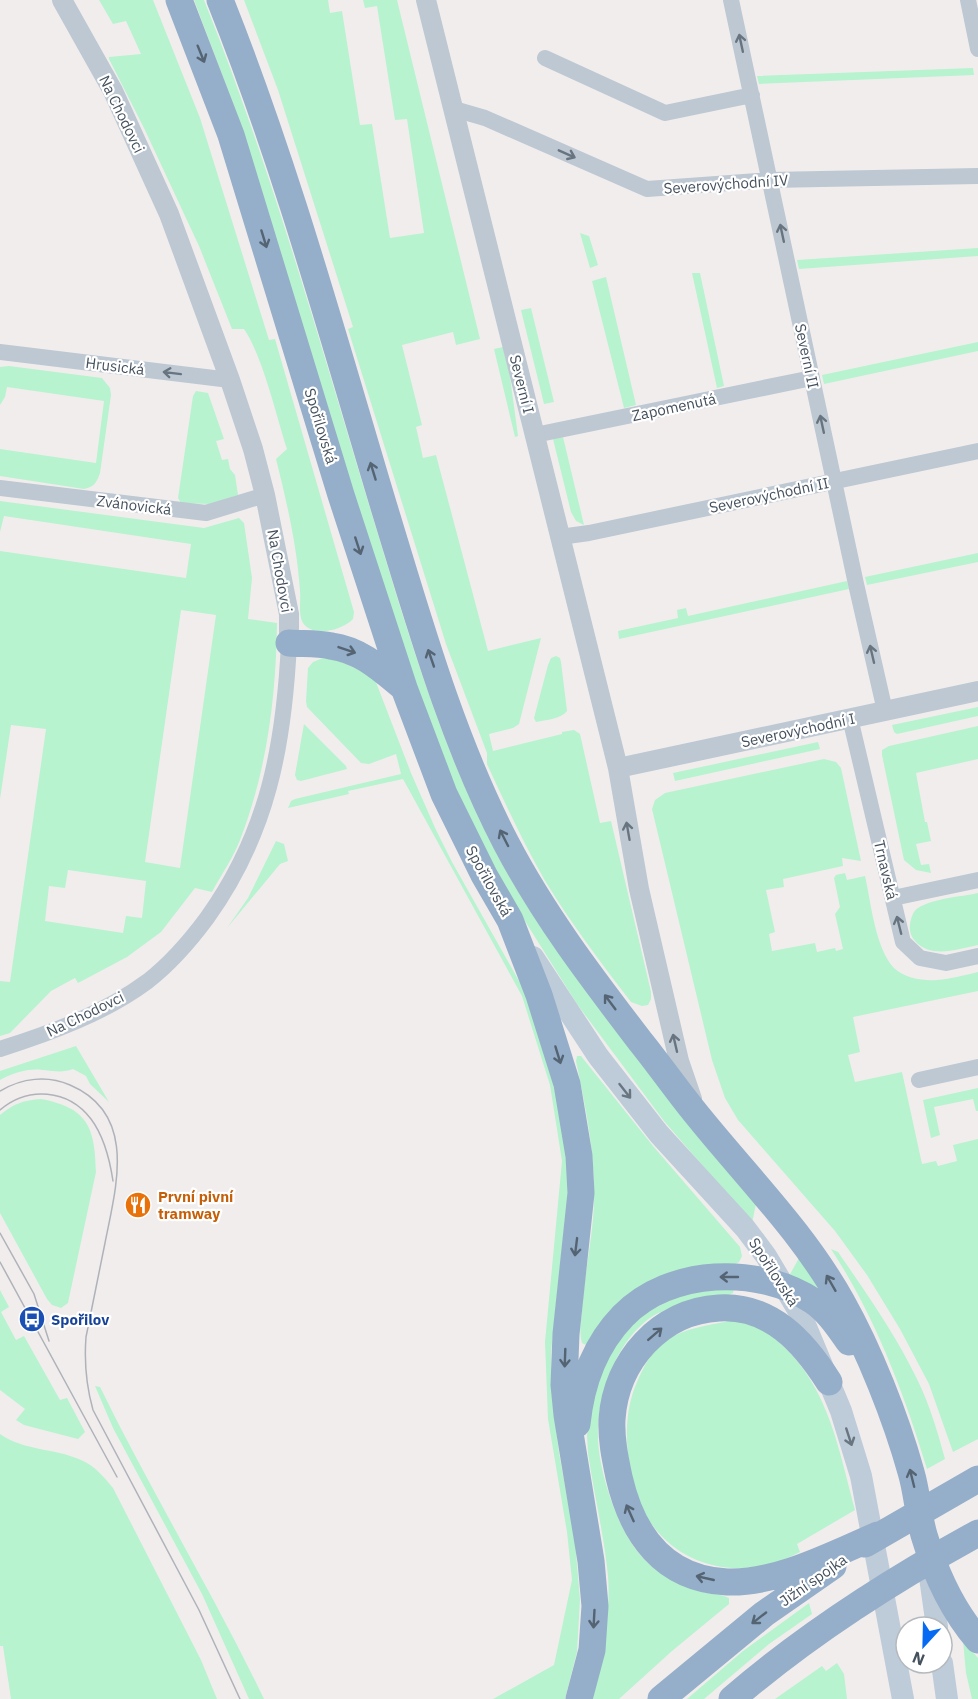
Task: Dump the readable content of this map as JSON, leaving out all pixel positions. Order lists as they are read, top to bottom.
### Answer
{
  "streets": {
    "highway": ["Spořilovská", "Jižní spojka"],
    "street": [
      "Na Chodovci",
      "Severovýchodní IV",
      "Severní II",
      "Hrusická",
      "Severní I",
      "Zapomenutá",
      "Severovýchodní II",
      "Zvánovická",
      "Severovýchodní I",
      "Trnavská"
    ]
  },
  "crossings": [
    ["Na Chodovci", "Hrusická"],
    ["Na Chodovci", "Zvánovická"],
    ["Severovýchodní IV", "Severní II"],
    ["Severovýchodní IV", "Severní I"],
    ["Severní II", "Zapomenutá"],
    ["Severní II", "Severovýchodní II"],
    ["Severní II", "Severovýchodní I"],
    ["Severní I", "Zapomenutá"],
    ["Severní I", "Severovýchodní II"],
    ["Severní I", "Severovýchodní I"],
    ["Severovýchodní I", "Trnavská"]
  ],
  "one_way": ["Severní II", "Hrusická"],
  "places": {
    "restaurant": ["První pivní tramway"],
    "bus stop": ["Spořilov"]
  },
  "north": "bottom"
}
